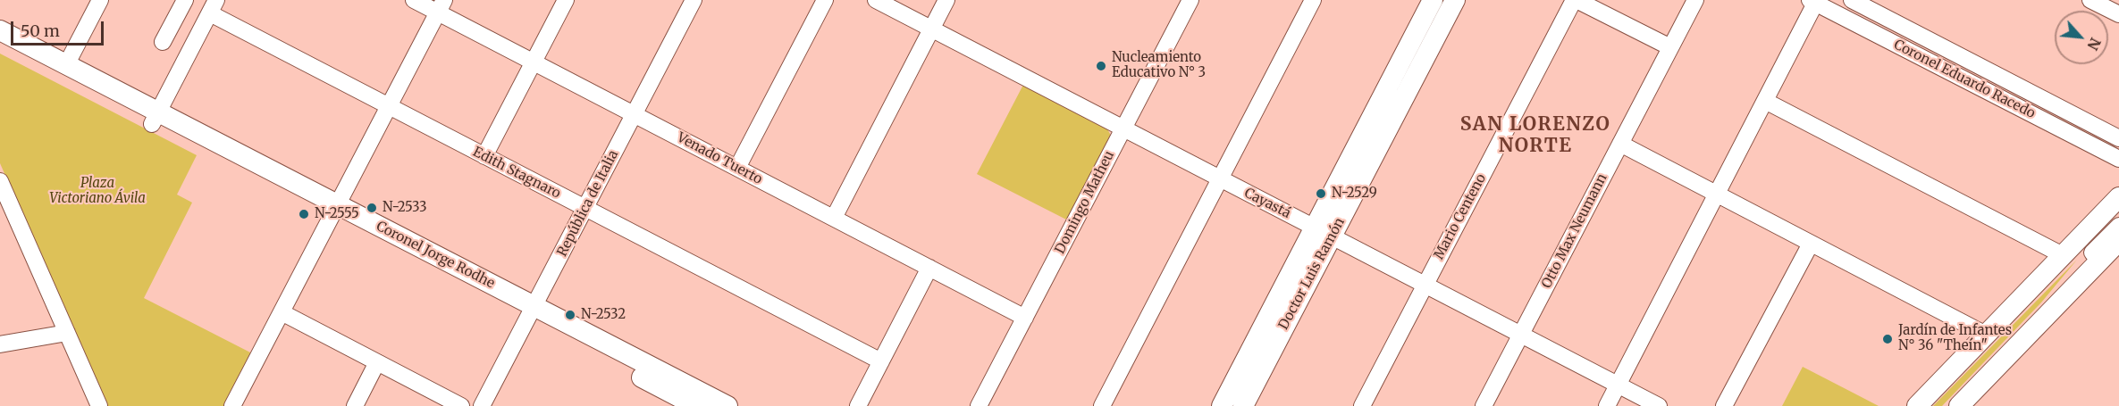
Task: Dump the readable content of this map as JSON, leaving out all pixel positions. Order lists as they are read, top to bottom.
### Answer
{
  "streets": {
    "main road": ["Coronel Jorge Rodhe", "Doctor Luis Ramón"],
    "street": [
      "Coronel Eduardo Racedo",
      "Venado Tuerto",
      "Edith Stagnaro",
      "Domingo Matheu",
      "República de Italia",
      "Cayastá",
      "Mario Centeno",
      "Otto Max Neumann"
    ]
  },
  "crossings": [
    ["Venado Tuerto", "Domingo Matheu"],
    ["Venado Tuerto", "República de Italia"],
    ["Edith Stagnaro", "República de Italia"],
    ["Domingo Matheu", "Cayastá"],
    ["República de Italia", "Coronel Jorge Rodhe"],
    ["Cayastá", "Mario Centeno"],
    ["Cayastá", "Otto Max Neumann"],
    ["Cayastá", "Doctor Luis Ramón"]
  ],
  "districts": ["SAN LORENZO NORTE"],
  "parks": ["Plaza Victoriano Ávila"],
  "places": [
    "Nucleamiento Educativo N° 3",
    "N-2529",
    "N-2533",
    "N-2555",
    "N-2532",
    "Jardín de Infantes N° 36 \"Theín\""
  ],
  "scale_bar": "50 m",
  "north": "bottom right"
}
